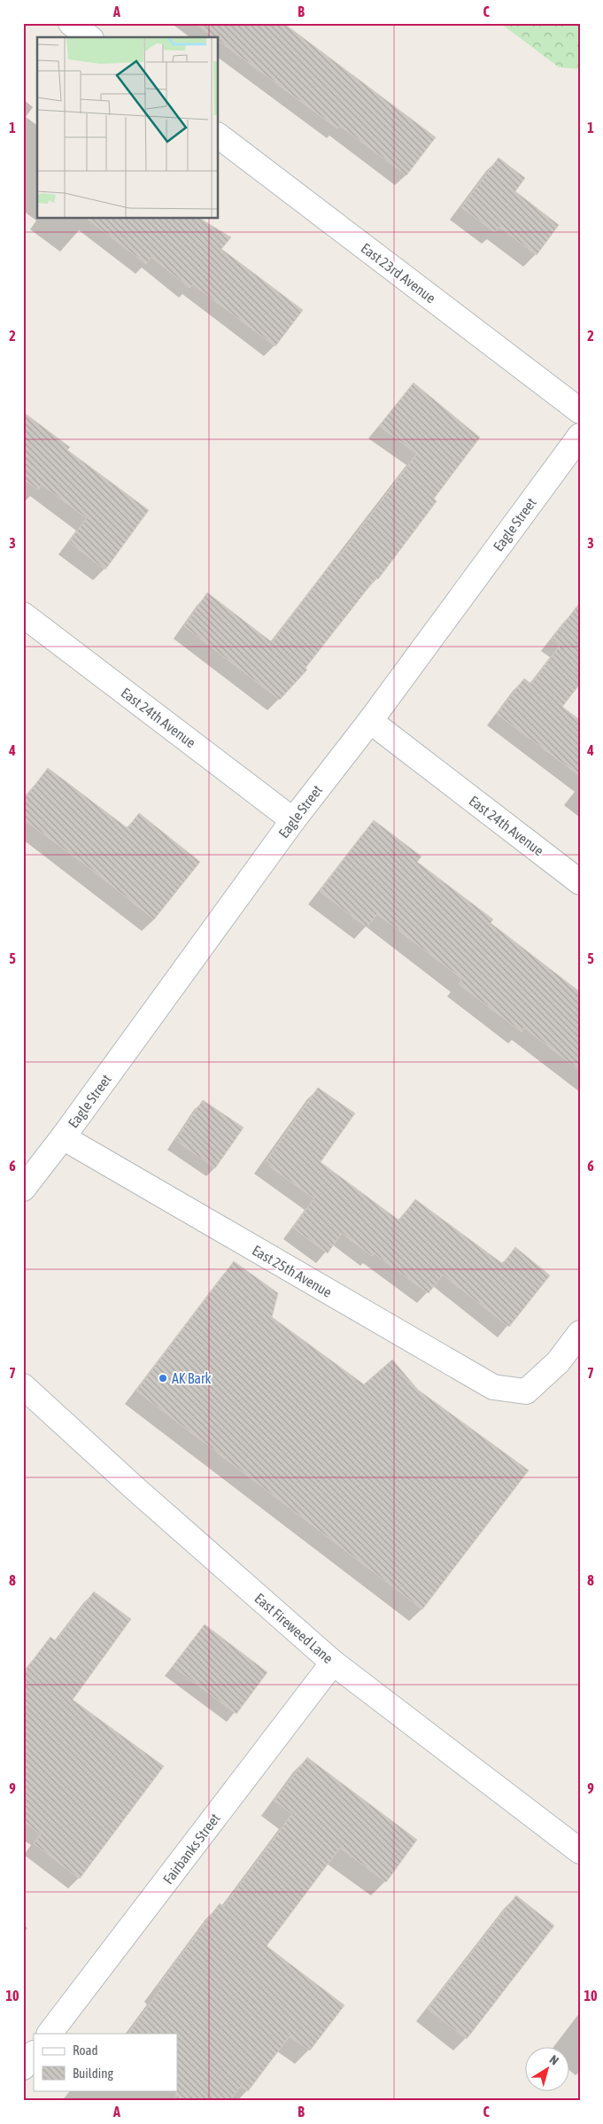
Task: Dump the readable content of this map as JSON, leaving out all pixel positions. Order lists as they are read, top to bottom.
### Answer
{
  "streets": {
    "street": [
      "East 23rd Avenue",
      "Eagle Street",
      "East 24th Avenue",
      "East 25th Avenue",
      "East Fireweed Lane",
      "Fairbanks Street"
    ]
  },
  "crossings": [
    ["Eagle Street", "East 24th Avenue"],
    ["Eagle Street", "East 25th Avenue"],
    ["East Fireweed Lane", "Fairbanks Street"]
  ],
  "places": ["AK Bark"],
  "legend": ["Road", "Building"],
  "north": "top right",
  "grid": {
    "columns": ["A", "B", "C"],
    "rows": [
      "1",
      "2",
      "3",
      "4",
      "5",
      "6",
      "7",
      "8",
      "9",
      "10"
    ]
  }
}
